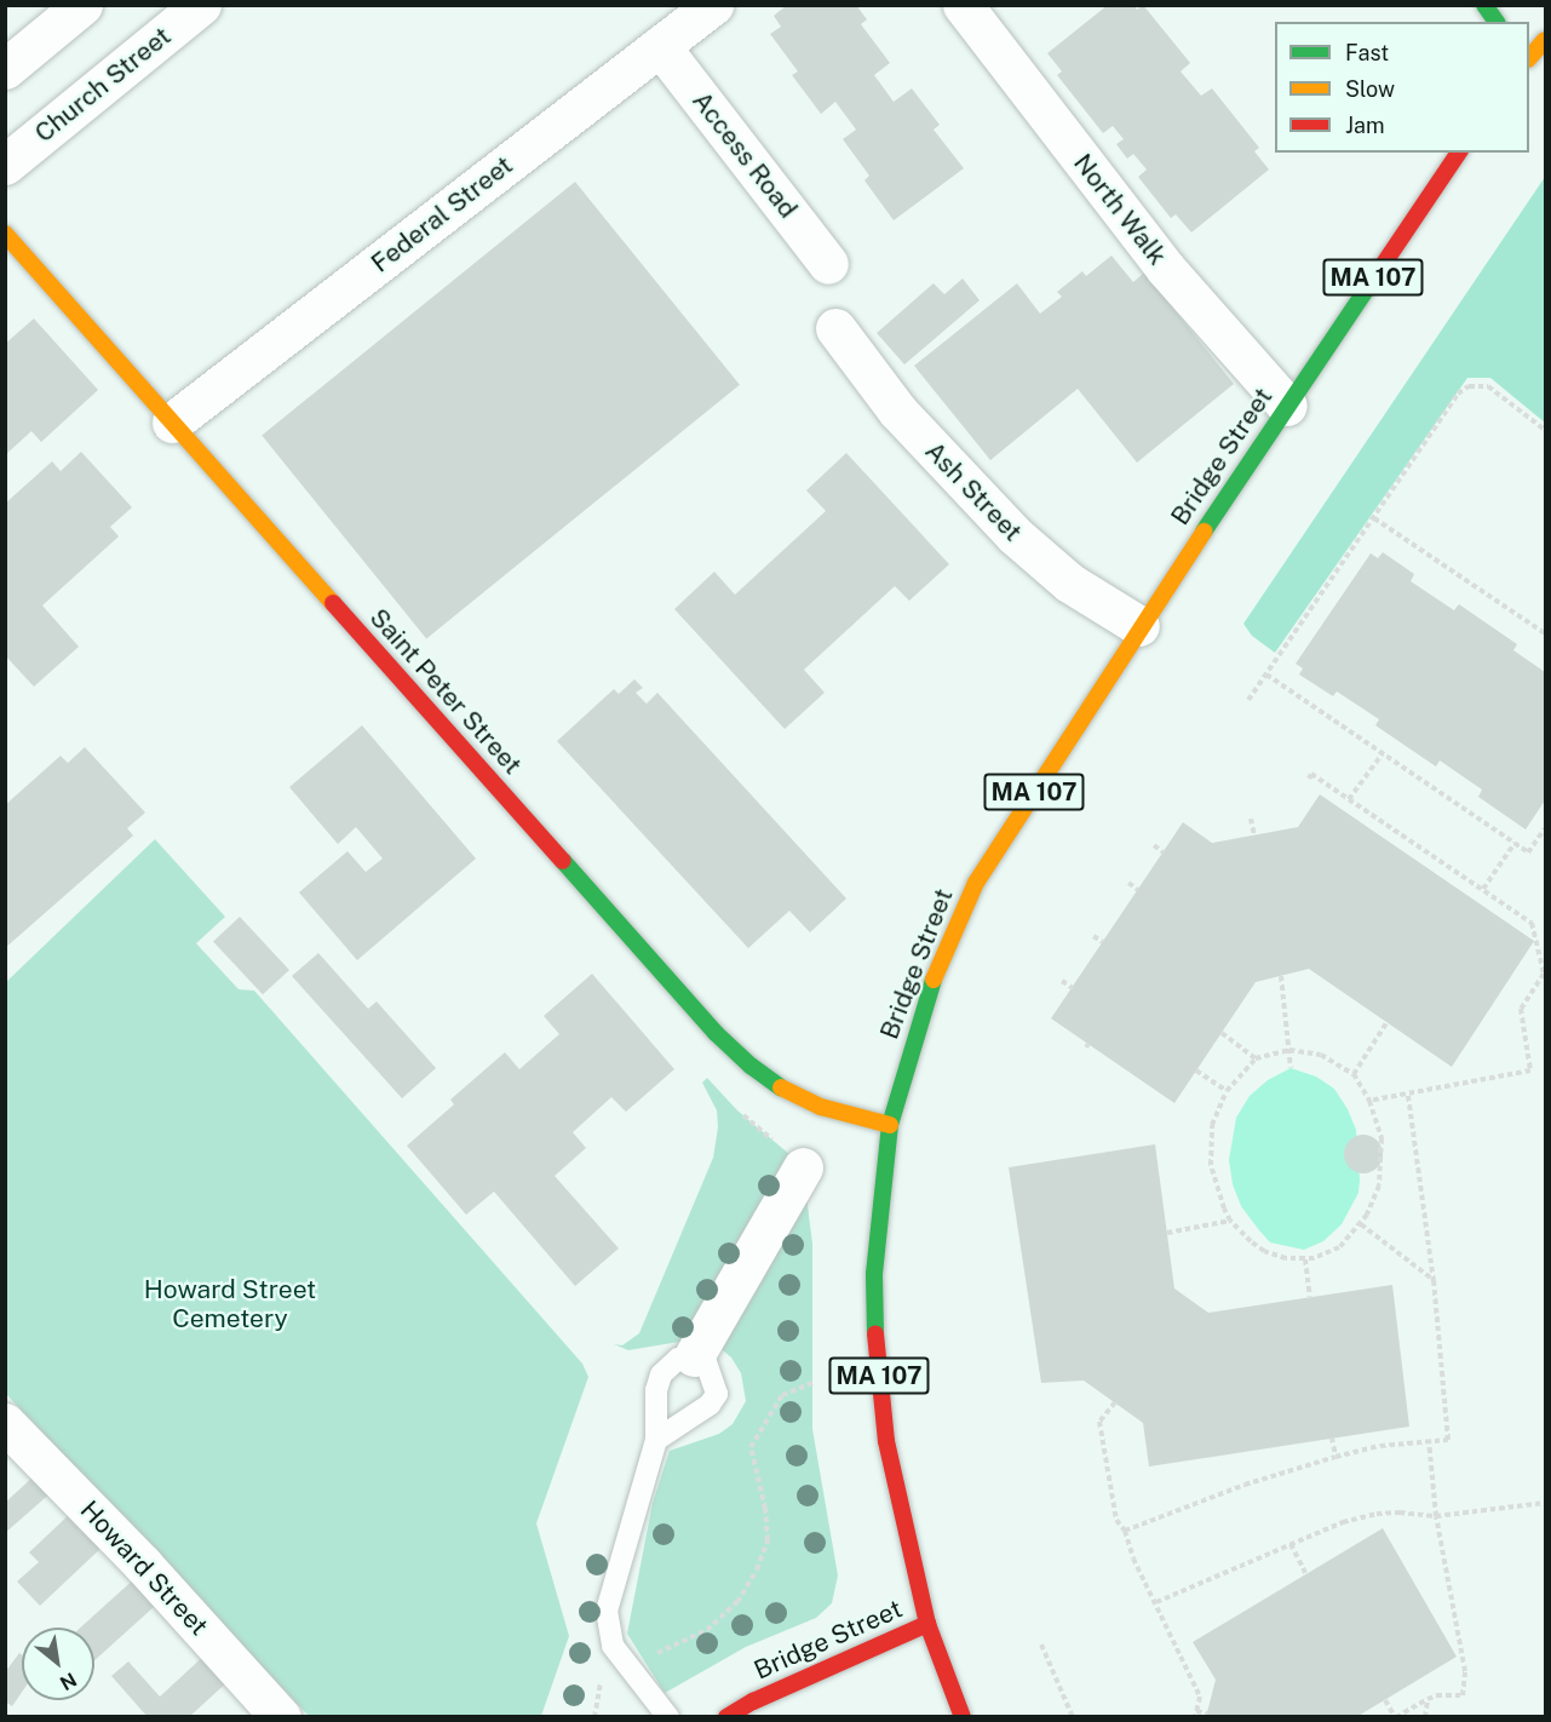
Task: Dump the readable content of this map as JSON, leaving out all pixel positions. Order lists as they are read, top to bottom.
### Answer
{
  "streets": {
    "main road": ["MA 107", "Bridge Street", "Saint Peter Street"],
    "street": [
      "Church Street",
      "Access Road",
      "North Walk",
      "Federal Street",
      "Ash Street",
      "Howard Street"
    ]
  },
  "crossings": [
    ["Access Road", "Federal Street"],
    ["North Walk", "Bridge Street"],
    ["Federal Street", "Saint Peter Street"],
    ["MA 107", "Bridge Street"],
    ["Bridge Street", "Ash Street"],
    ["Bridge Street", "Saint Peter Street"]
  ],
  "parks": ["Howard Street Cemetery"],
  "legend": ["Fast", "Slow", "Jam"],
  "north": "bottom right"
}
